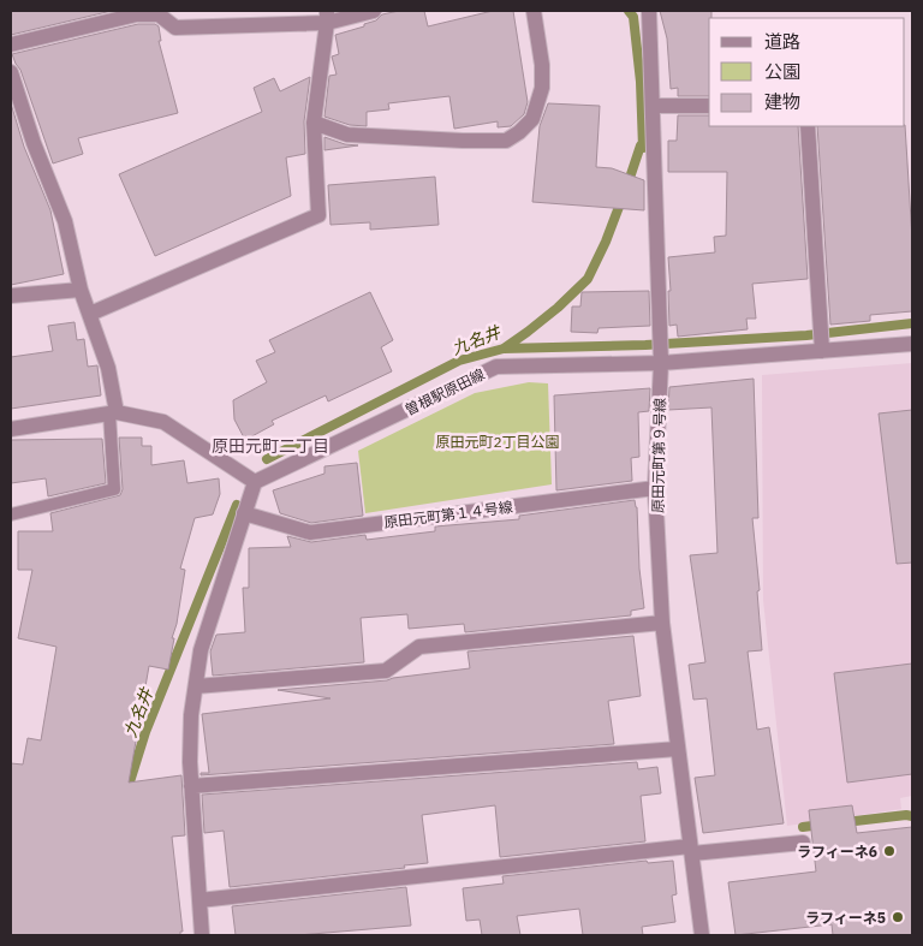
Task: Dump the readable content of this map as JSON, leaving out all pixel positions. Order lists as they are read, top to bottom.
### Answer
{
  "streets": {
    "street": ["曽根駅原田線", "原田元町第９号線", "原田元町第１４号線"]
  },
  "crossings": [
    ["曽根駅原田線", "原田元町第９号線"],
    ["原田元町第９号線", "原田元町第１４号線"]
  ],
  "districts": ["原田元町二丁目"],
  "water": ["九名井"],
  "parks": ["原田元町2丁目公園"],
  "places": ["ラフィーネ6", "ラフィーネ5"],
  "legend": ["道路", "公園", "建物"]
}
